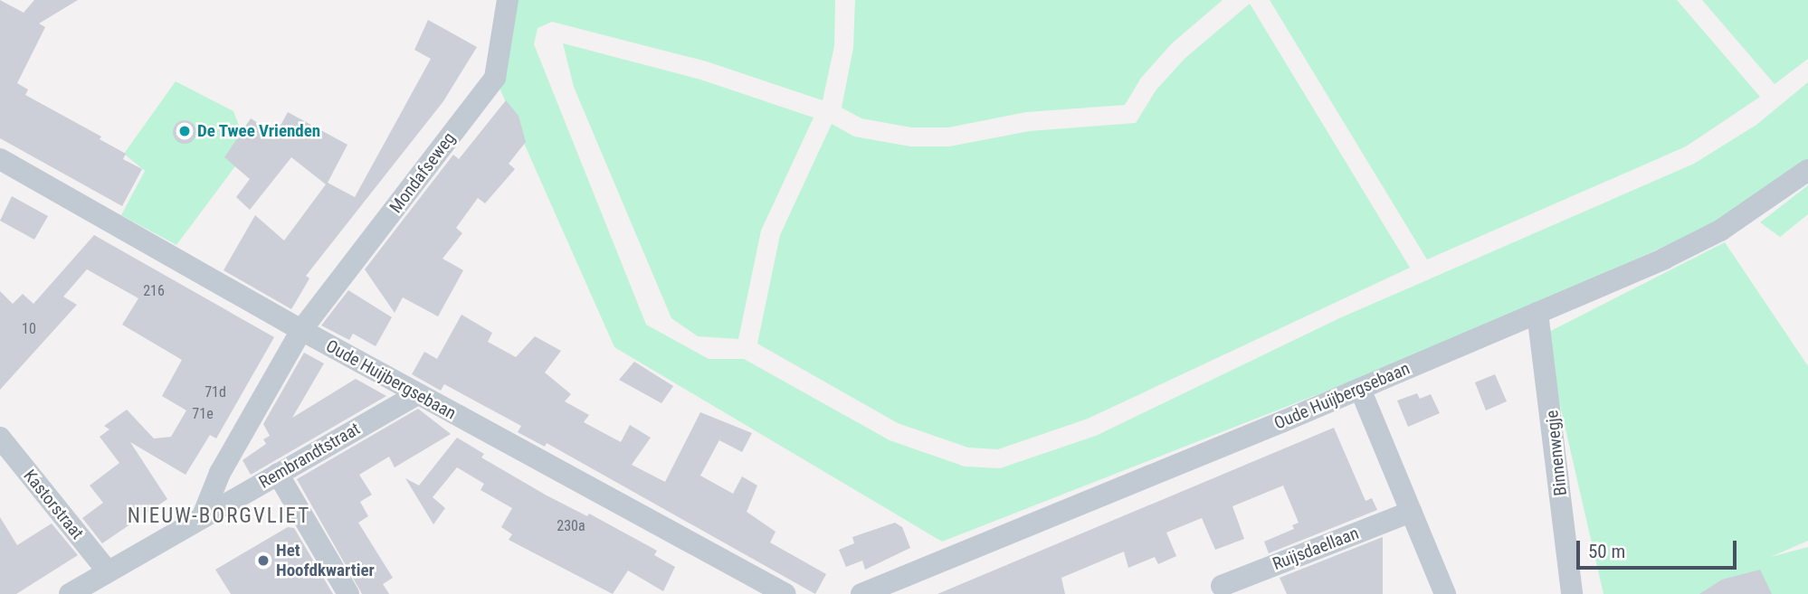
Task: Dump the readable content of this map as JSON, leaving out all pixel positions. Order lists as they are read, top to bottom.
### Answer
{
  "streets": {
    "street": [
      "Mondafseweg",
      "Oude Huijbergsebaan",
      "Binnenwegje",
      "Rembrandtstraat",
      "Kastorstraat",
      "Ruijsdaellaan"
    ]
  },
  "crossings": [
    ["Mondafseweg", "Oude Huijbergsebaan"],
    ["Oude Huijbergsebaan", "Binnenwegje"],
    ["Oude Huijbergsebaan", "Rembrandtstraat"],
    ["Rembrandtstraat", "Kastorstraat"]
  ],
  "districts": ["NIEUW-BORGVLIET"],
  "places": ["De Twee Vrienden", "Het Hoofdkwartier"],
  "house_numbers": [
    "216",
    "10",
    "71d",
    "71e",
    "230a"
  ],
  "scale_bar": "50 m"
}
